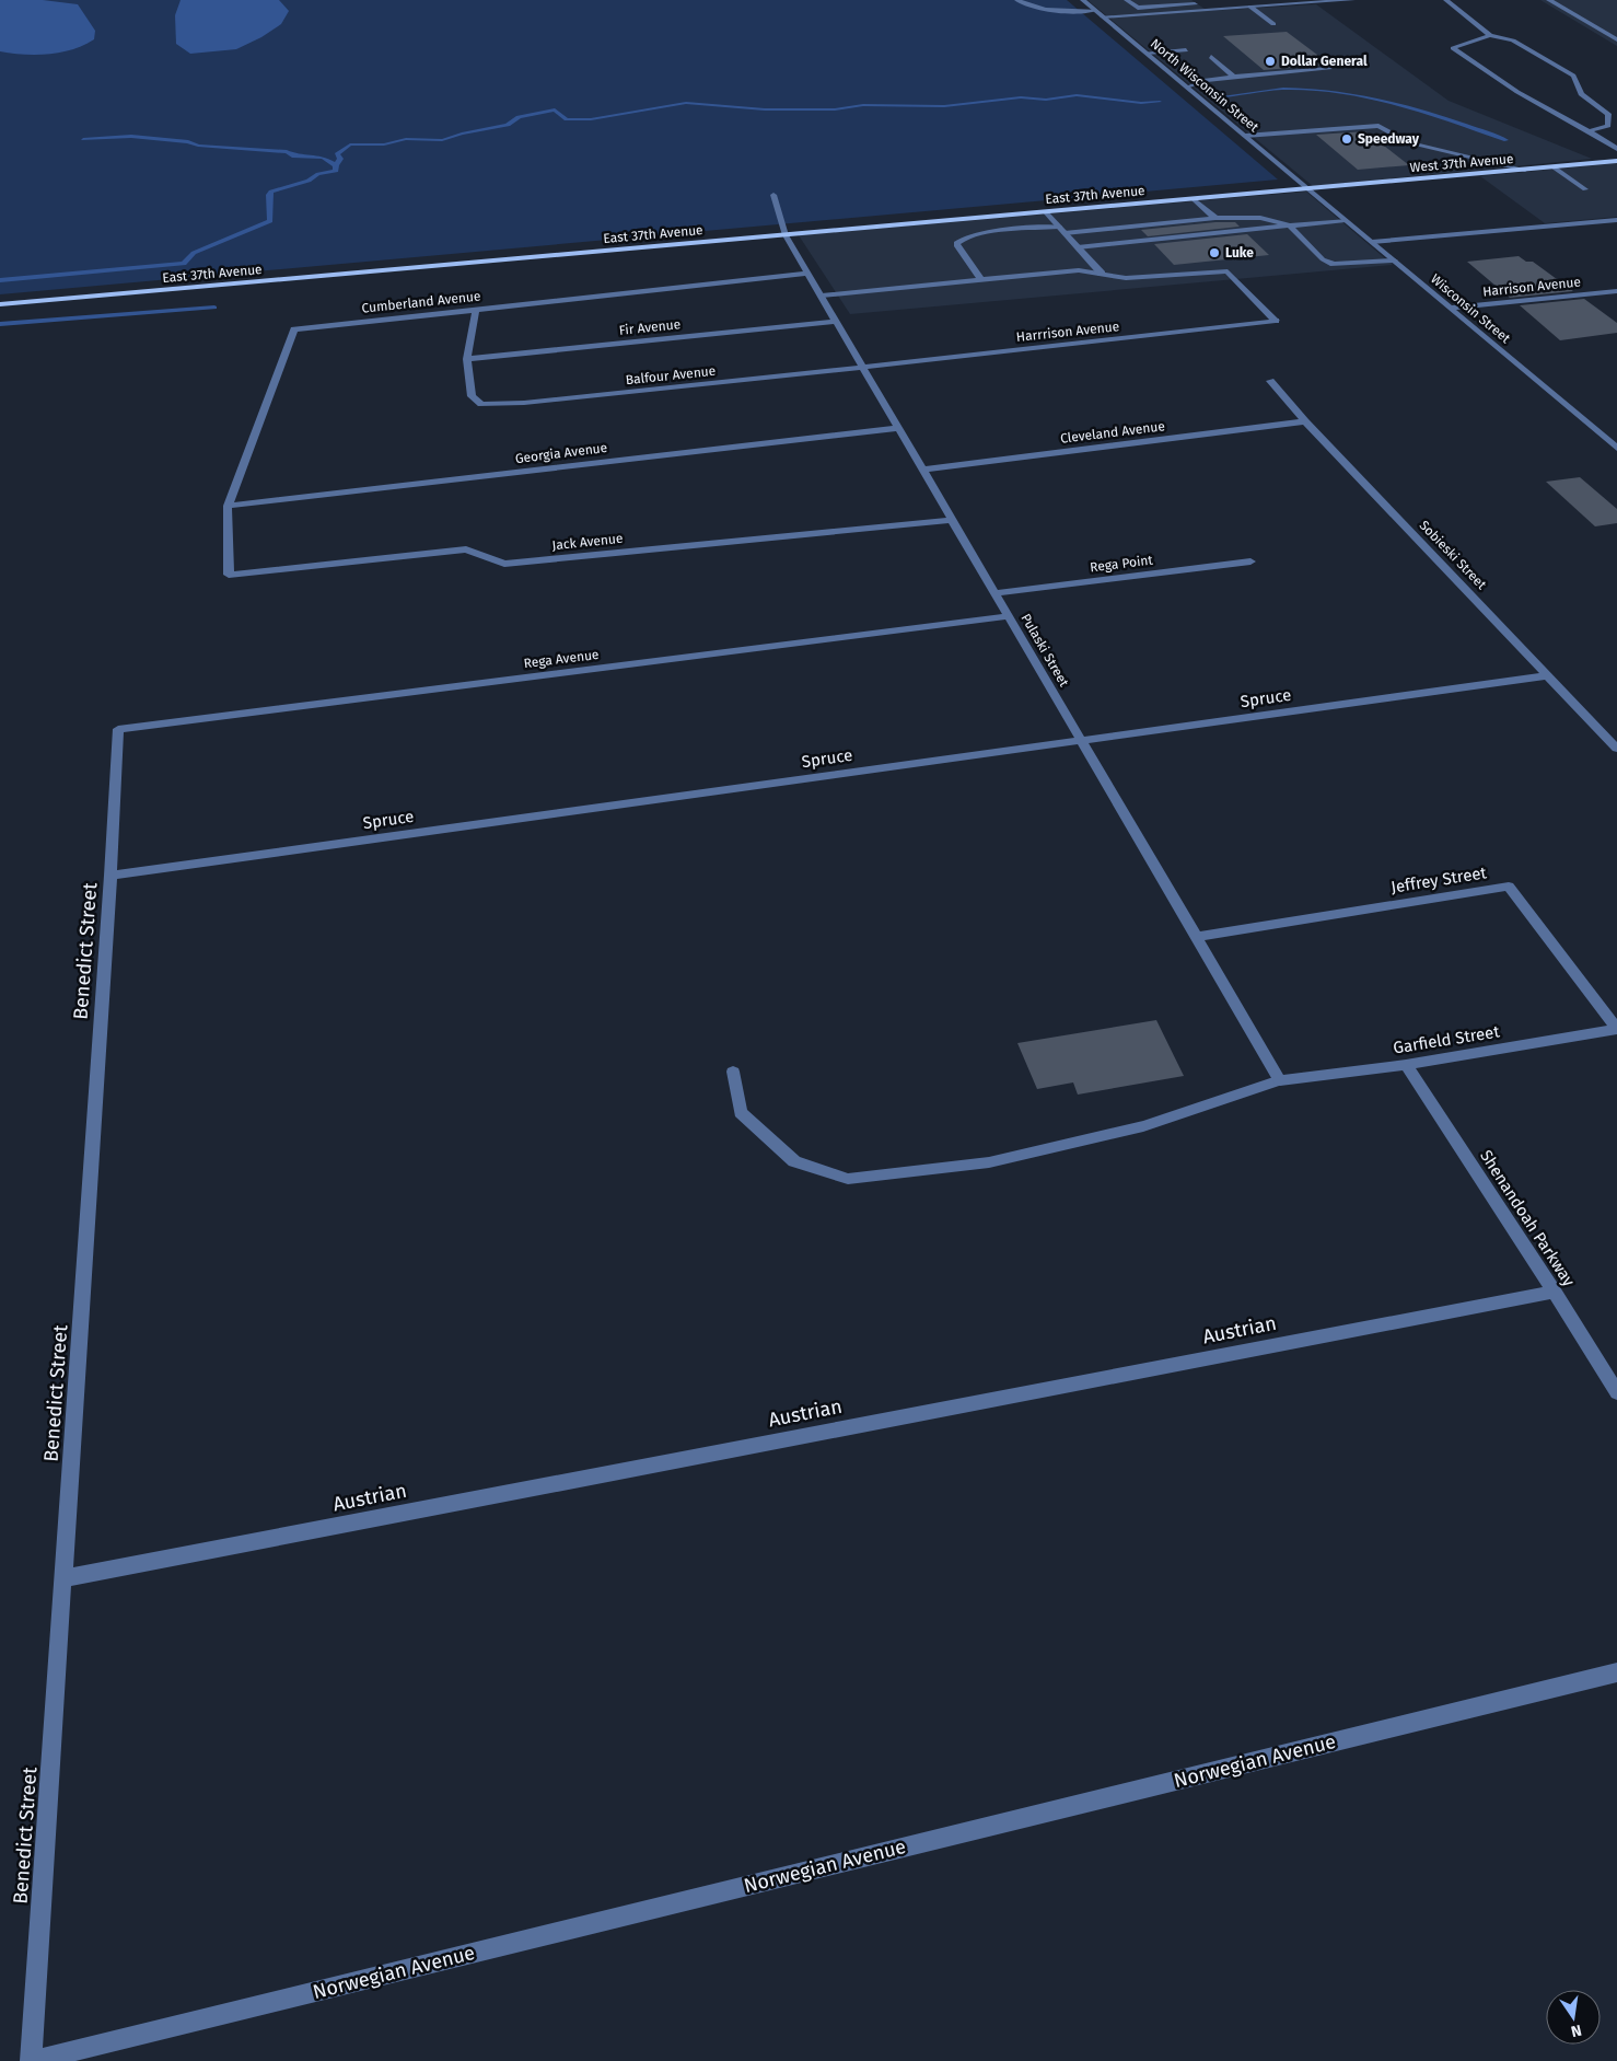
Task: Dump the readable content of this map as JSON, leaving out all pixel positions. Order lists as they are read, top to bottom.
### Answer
{
  "streets": {
    "main road": ["West 37th Avenue", "East 37th Avenue"],
    "street": [
      "North Wisconsin Street",
      "Harrison Avenue",
      "Cumberland Avenue",
      "Wisconsin Street",
      "Fir Avenue",
      "Harrrison Avenue",
      "Balfour Avenue",
      "Cleveland Avenue",
      "Georgia Avenue",
      "Jack Avenue",
      "Sobieski Street",
      "Rega Point",
      "Pulaski Street",
      "Rega Avenue",
      "Spruce",
      "Jeffrey Street",
      "Benedict Street",
      "Garfield Street",
      "Shenandoah Parkway",
      "Austrian",
      "Norwegian Avenue"
    ]
  },
  "crossings": [
    ["North Wisconsin Street", "West 37th Avenue"],
    ["North Wisconsin Street", "East 37th Avenue"],
    ["North Wisconsin Street", "Wisconsin Street"],
    ["West 37th Avenue", "East 37th Avenue"],
    ["West 37th Avenue", "Wisconsin Street"],
    ["East 37th Avenue", "Wisconsin Street"],
    ["East 37th Avenue", "Pulaski Street"],
    ["Harrison Avenue", "Wisconsin Street"],
    ["Cumberland Avenue", "Georgia Avenue"],
    ["Cumberland Avenue", "Jack Avenue"],
    ["Cumberland Avenue", "Pulaski Street"],
    ["Fir Avenue", "Balfour Avenue"],
    ["Fir Avenue", "Pulaski Street"],
    ["Harrrison Avenue", "Balfour Avenue"],
    ["Harrrison Avenue", "Pulaski Street"],
    ["Balfour Avenue", "Pulaski Street"],
    ["Cleveland Avenue", "Sobieski Street"],
    ["Cleveland Avenue", "Pulaski Street"],
    ["Georgia Avenue", "Pulaski Street"],
    ["Jack Avenue", "Pulaski Street"],
    ["Sobieski Street", "Spruce"],
    ["Rega Point", "Pulaski Street"],
    ["Pulaski Street", "Rega Avenue"],
    ["Pulaski Street", "Spruce"],
    ["Pulaski Street", "Jeffrey Street"],
    ["Pulaski Street", "Garfield Street"],
    ["Rega Avenue", "Benedict Street"],
    ["Spruce", "Benedict Street"],
    ["Jeffrey Street", "Garfield Street"],
    ["Benedict Street", "Austrian"],
    ["Benedict Street", "Norwegian Avenue"],
    ["Garfield Street", "Shenandoah Parkway"],
    ["Shenandoah Parkway", "Austrian"]
  ],
  "places": ["Dollar General", "Speedway", "Luke"],
  "north": "bottom"
}
